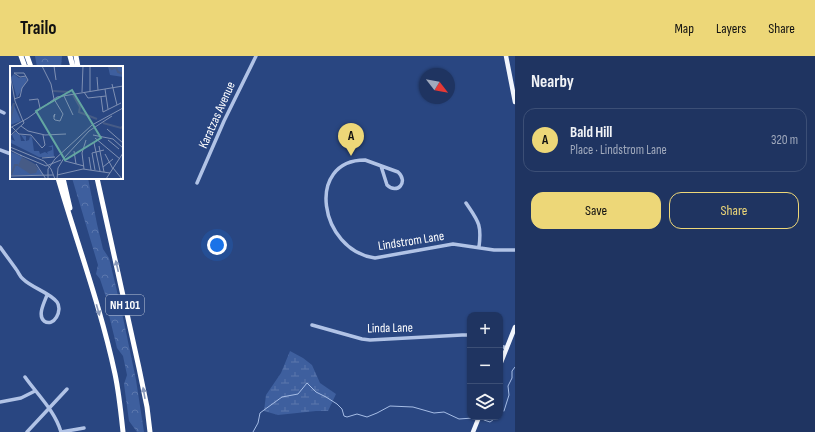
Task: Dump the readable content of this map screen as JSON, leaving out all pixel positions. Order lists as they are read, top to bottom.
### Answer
{
  "streets": {
    "highway": ["NH 101"],
    "street": ["Karatzas Avenue", "Lindstrom Lane", "Linda Lane"]
  },
  "north": "bottom right",
  "page": {
    "header": "Trailo",
    "nav": ["Map", "Layers", "Share"],
    "heading": "Nearby",
    "list": [
      {
        "mark": "A",
        "name": "Bald Hill",
        "note": "Place · Lindstrom Lane",
        "value": "320 m"
      }
    ],
    "pins": "A",
    "buttons": ["Save", "Share"],
    "map_buttons": ["+", "−"]
  }
}
